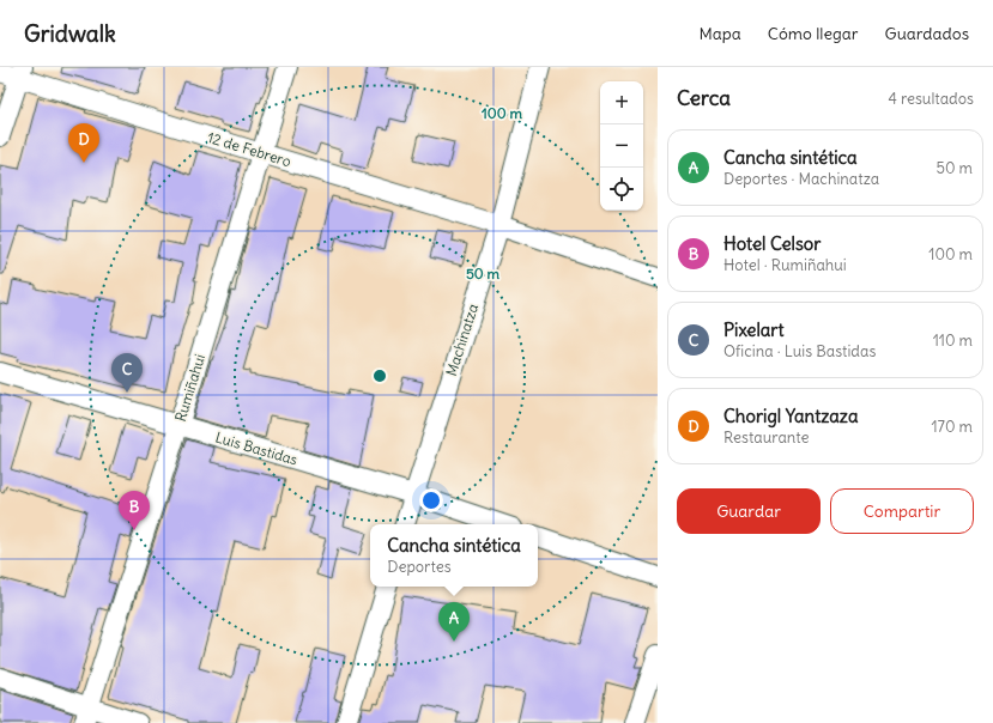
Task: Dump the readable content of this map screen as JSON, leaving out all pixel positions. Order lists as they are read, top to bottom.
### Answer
{
  "streets": {
    "street": [
      "12 de Febrero",
      "Machinatza",
      "Rumiñahui",
      "Luis Bastidas"
    ]
  },
  "crossings": [
    ["12 de Febrero", "Machinatza"],
    ["12 de Febrero", "Rumiñahui"],
    ["Machinatza", "Luis Bastidas"],
    ["Rumiñahui", "Luis Bastidas"]
  ],
  "page": {
    "header": "Gridwalk",
    "nav": ["Mapa", "Cómo llegar", "Guardados"],
    "heading": ["Cerca", "4 resultados"],
    "map_buttons": ["+", "−"],
    "pins": [
      "D",
      "C",
      "B",
      "A"
    ],
    "list": [
      {
        "mark": "A",
        "name": "Cancha sintética",
        "note": "Deportes · Machinatza",
        "value": "50 m"
      },
      {
        "mark": "B",
        "name": "Hotel Celsor",
        "note": "Hotel · Rumiñahui",
        "value": "100 m"
      },
      {
        "mark": "C",
        "name": "Pixelart",
        "note": "Oficina · Luis Bastidas",
        "value": "110 m"
      },
      {
        "mark": "D",
        "name": "Chorigl Yantzaza",
        "note": "Restaurante",
        "value": "170 m"
      }
    ],
    "buttons": ["Guardar", "Compartir"],
    "popup": ["Cancha sintética", "Deportes"]
  },
  "rings": ["100 m", "50 m"]
}
